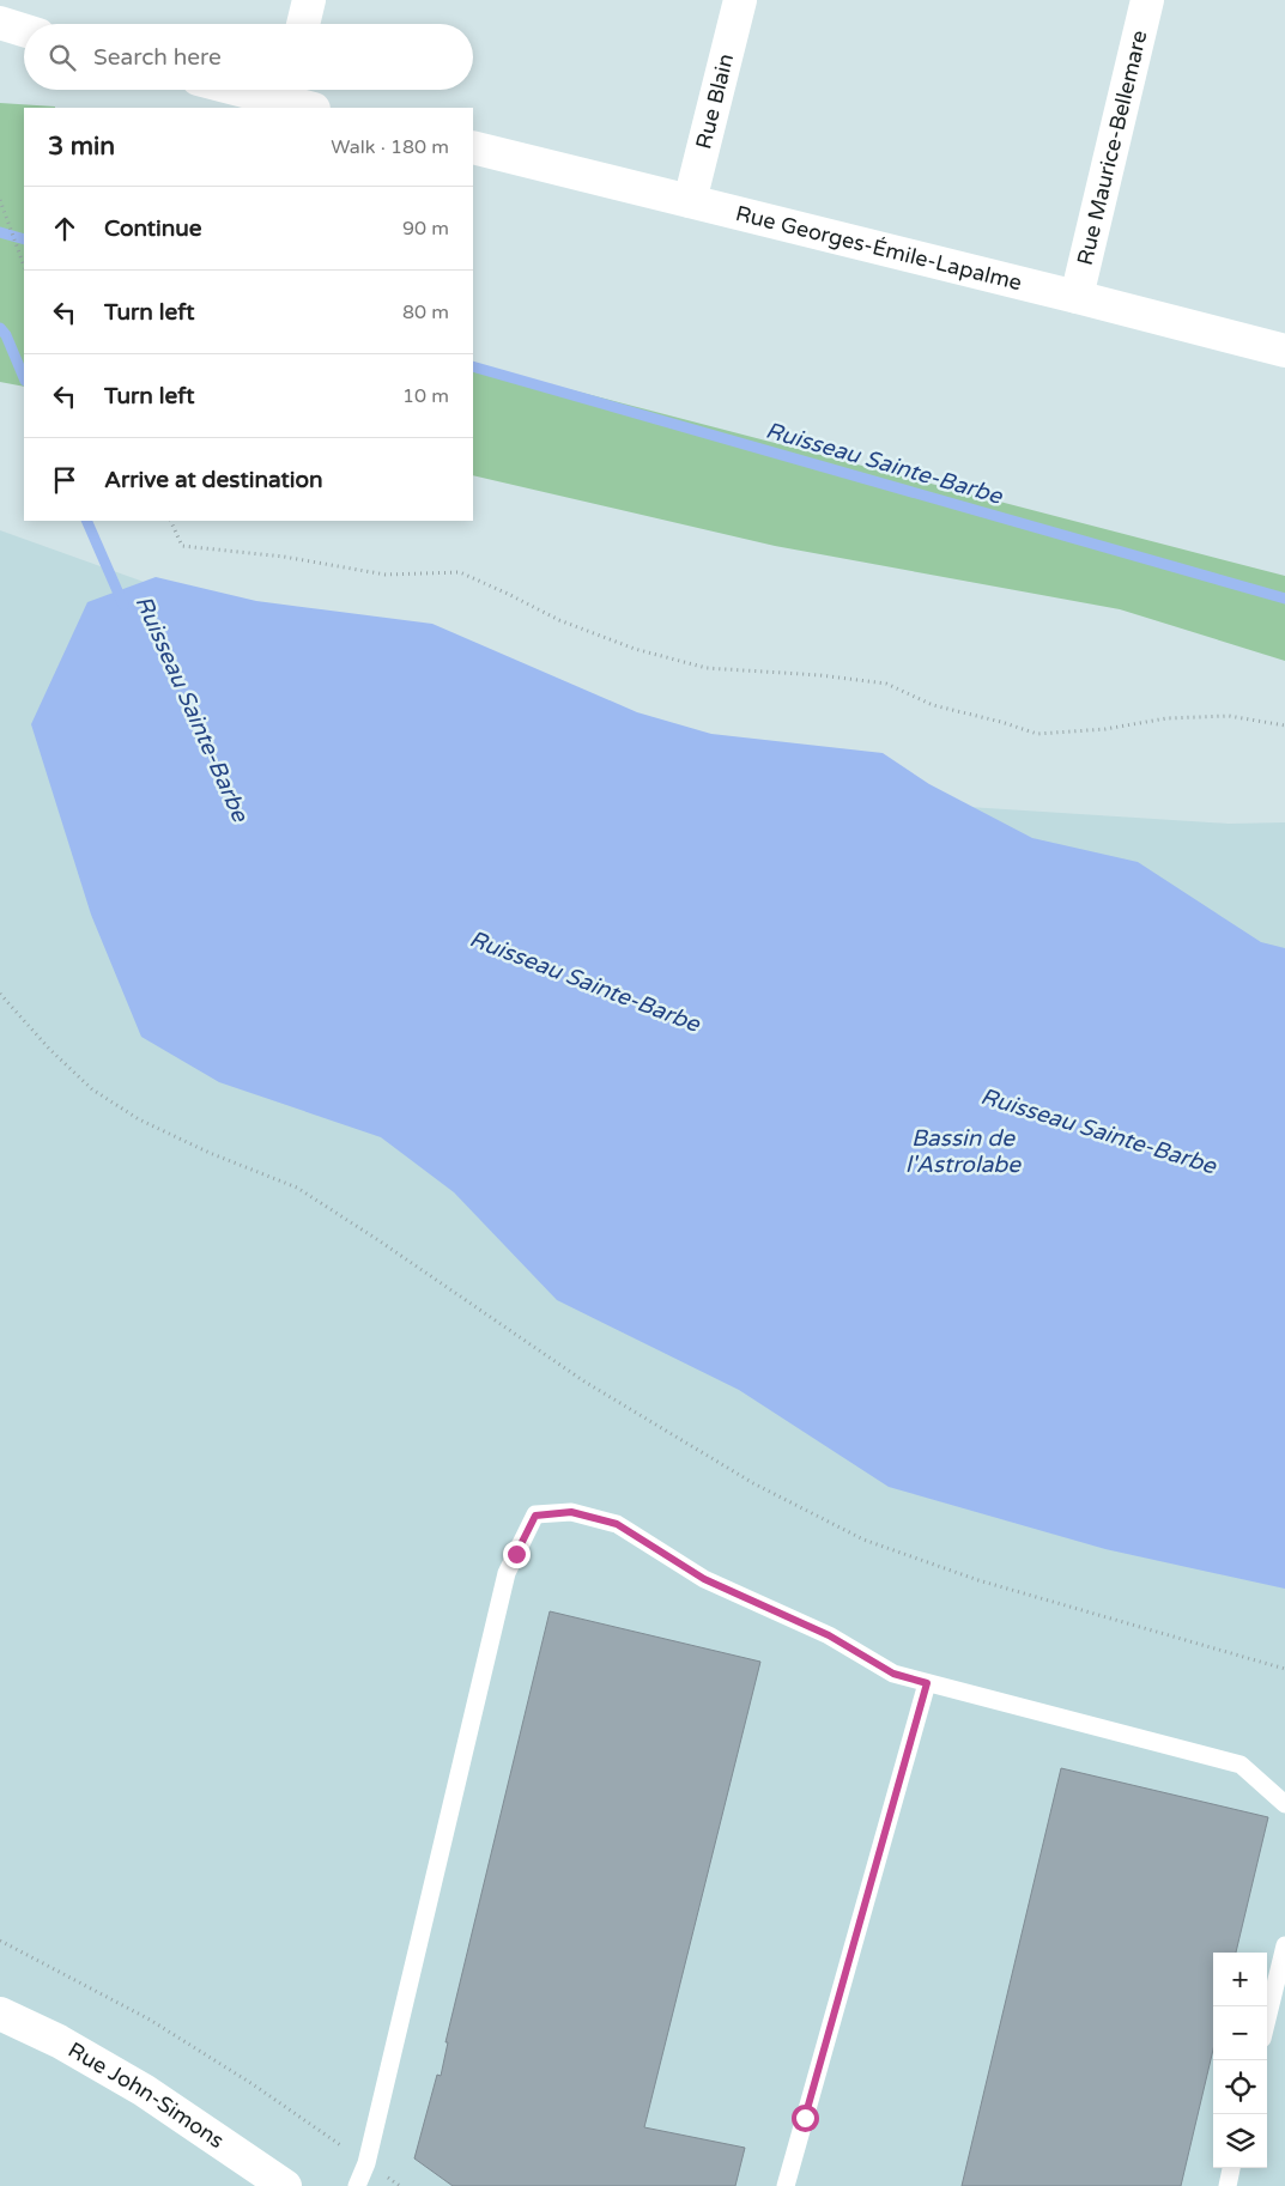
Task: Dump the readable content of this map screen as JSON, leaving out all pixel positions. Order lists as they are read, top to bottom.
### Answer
{
  "streets": {
    "street": [
      "Rue Blain",
      "Rue Maurice-Bellemare",
      "Rue Georges-Émile-Lapalme",
      "Rue John-Simons"
    ]
  },
  "crossings": [
    ["Rue Blain", "Rue Georges-Émile-Lapalme"],
    ["Rue Maurice-Bellemare", "Rue Georges-Émile-Lapalme"]
  ],
  "water": ["Ruisseau Sainte-Barbe", "Bassin de l'Astrolabe"],
  "page": {
    "search": "Search here",
    "heading": ["3 min", "Walk · 180 m"],
    "list": [
      ["Continue", "90 m"],
      ["Turn left", "80 m"],
      ["Turn left", "10 m"],
      "Arrive at destination"
    ],
    "map_buttons": ["+", "−"]
  }
}
